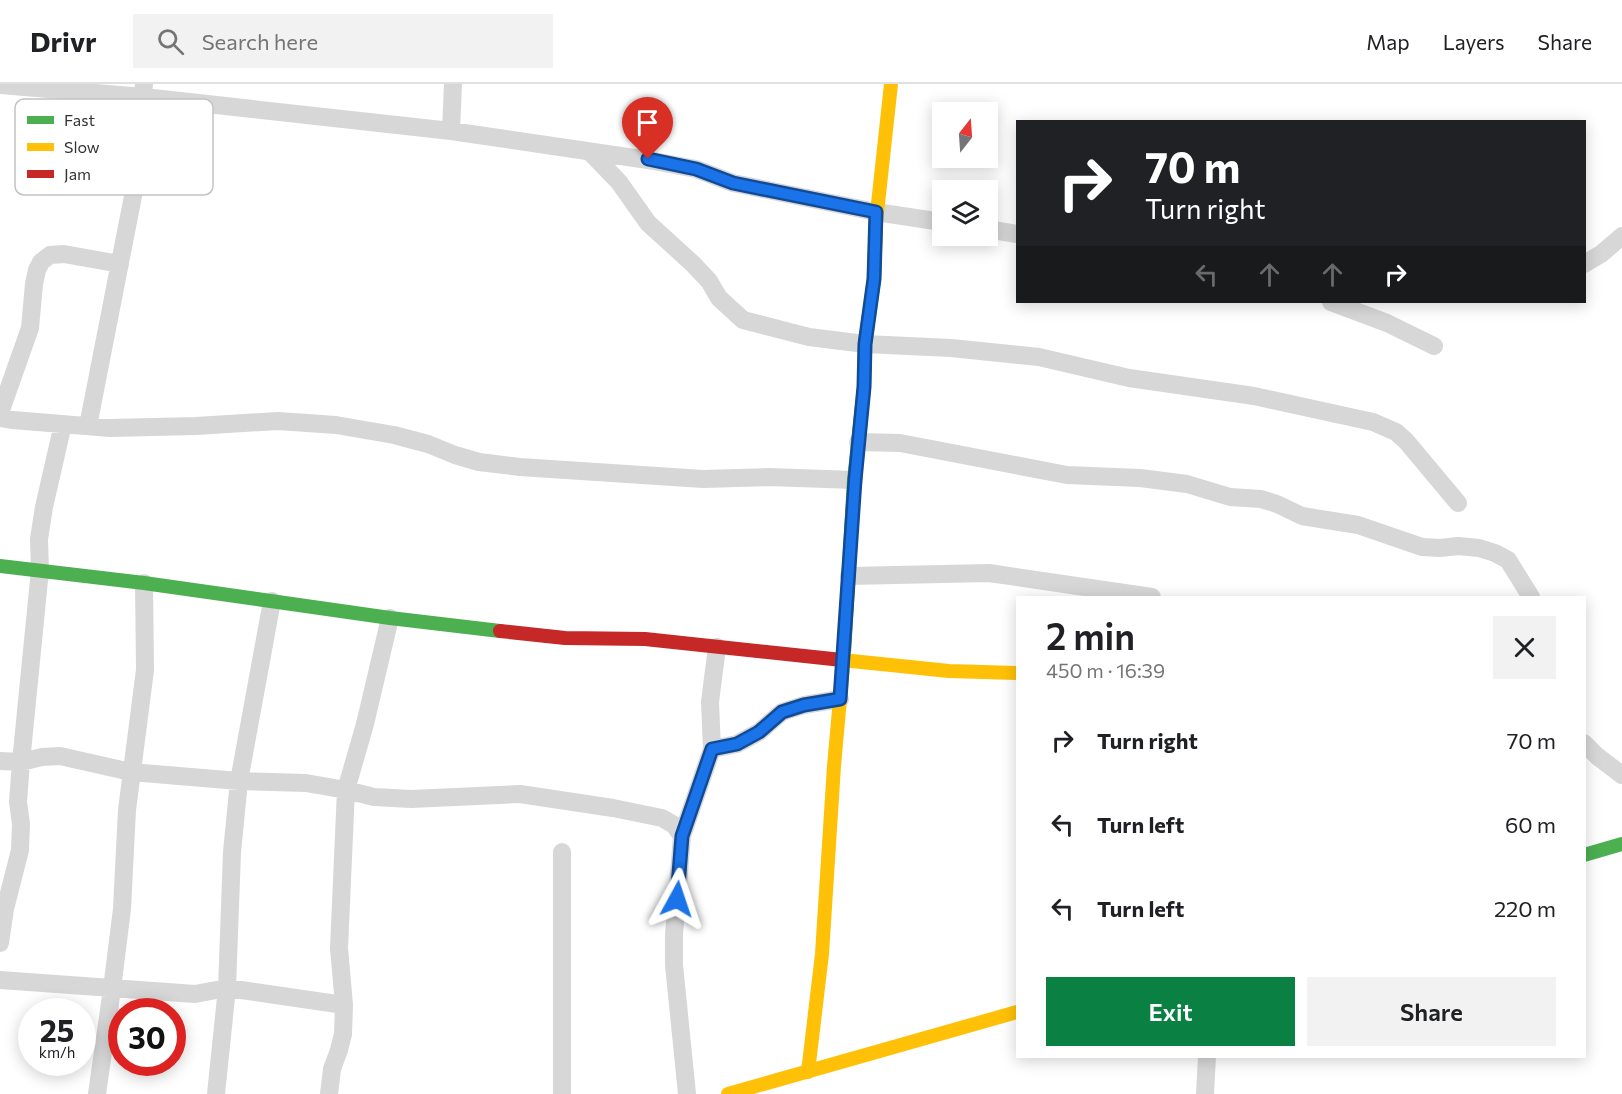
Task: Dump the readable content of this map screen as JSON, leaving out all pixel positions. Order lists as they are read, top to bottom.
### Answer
{
  "legend": ["Fast", "Slow", "Jam"],
  "north": "top",
  "page": {
    "header": "Drivr",
    "search": "Search here",
    "nav": ["Map", "Layers", "Share"],
    "turn": ["70 m", "Turn right"],
    "heading": ["2 min", "450 m · 16:39"],
    "list": [
      {
        "name": "Turn right",
        "value": "70 m"
      },
      {
        "name": "Turn left",
        "value": "60 m"
      },
      {
        "name": "Turn left",
        "value": "220 m"
      }
    ],
    "buttons": ["Exit", "Share"],
    "speed": "25 km/h",
    "limit": "30"
  }
}
